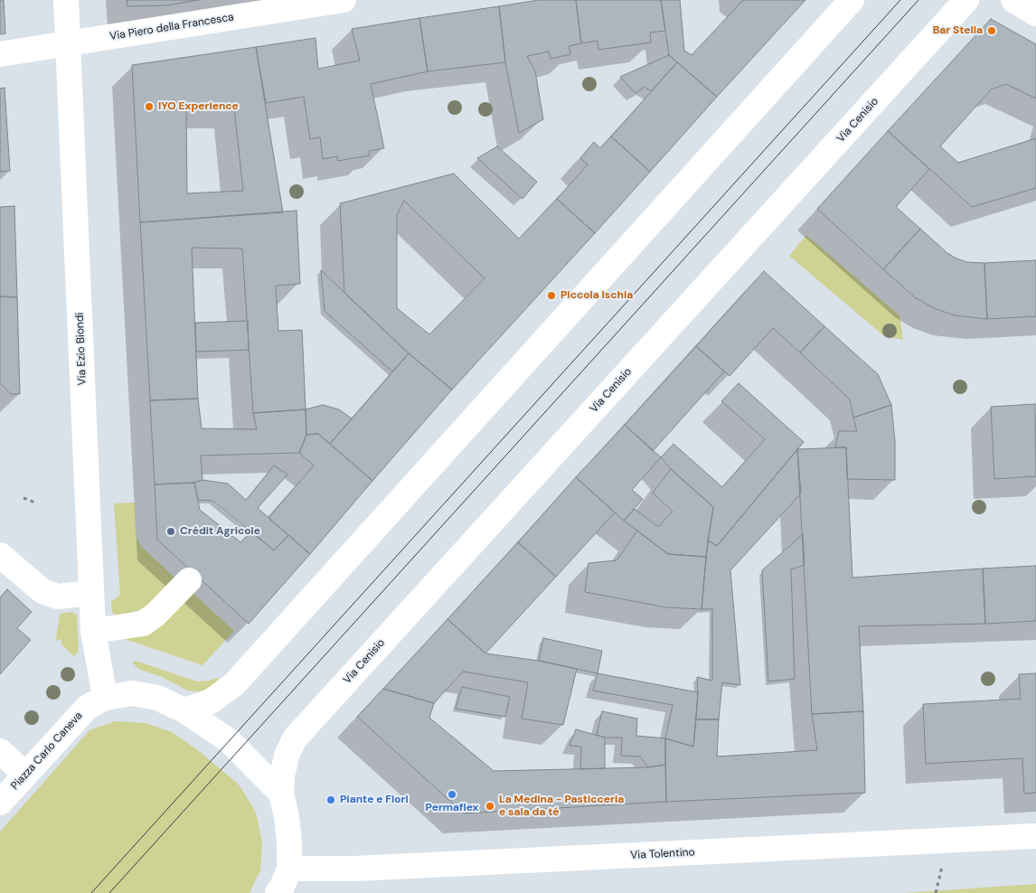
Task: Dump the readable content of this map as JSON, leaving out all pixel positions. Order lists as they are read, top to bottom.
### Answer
{
  "streets": {
    "main road": [
      "Via Piero della Francesca",
      "Via Cenisio",
      "Via Ezio Biondi",
      "Piazza Carlo Caneva",
      "Via Tolentino"
    ]
  },
  "crossings": [
    ["Via Piero della Francesca", "Via Ezio Biondi"],
    ["Via Cenisio", "Piazza Carlo Caneva"],
    ["Via Ezio Biondi", "Piazza Carlo Caneva"],
    ["Piazza Carlo Caneva", "Via Tolentino"]
  ],
  "places": [
    "Bar Stella",
    "IYO Experience",
    "Piccola Ischia",
    "Crédit Agricole",
    "Permaflex",
    "Piante e Fiori",
    "La Medina - Pasticceria e sala da té"
  ]
}
